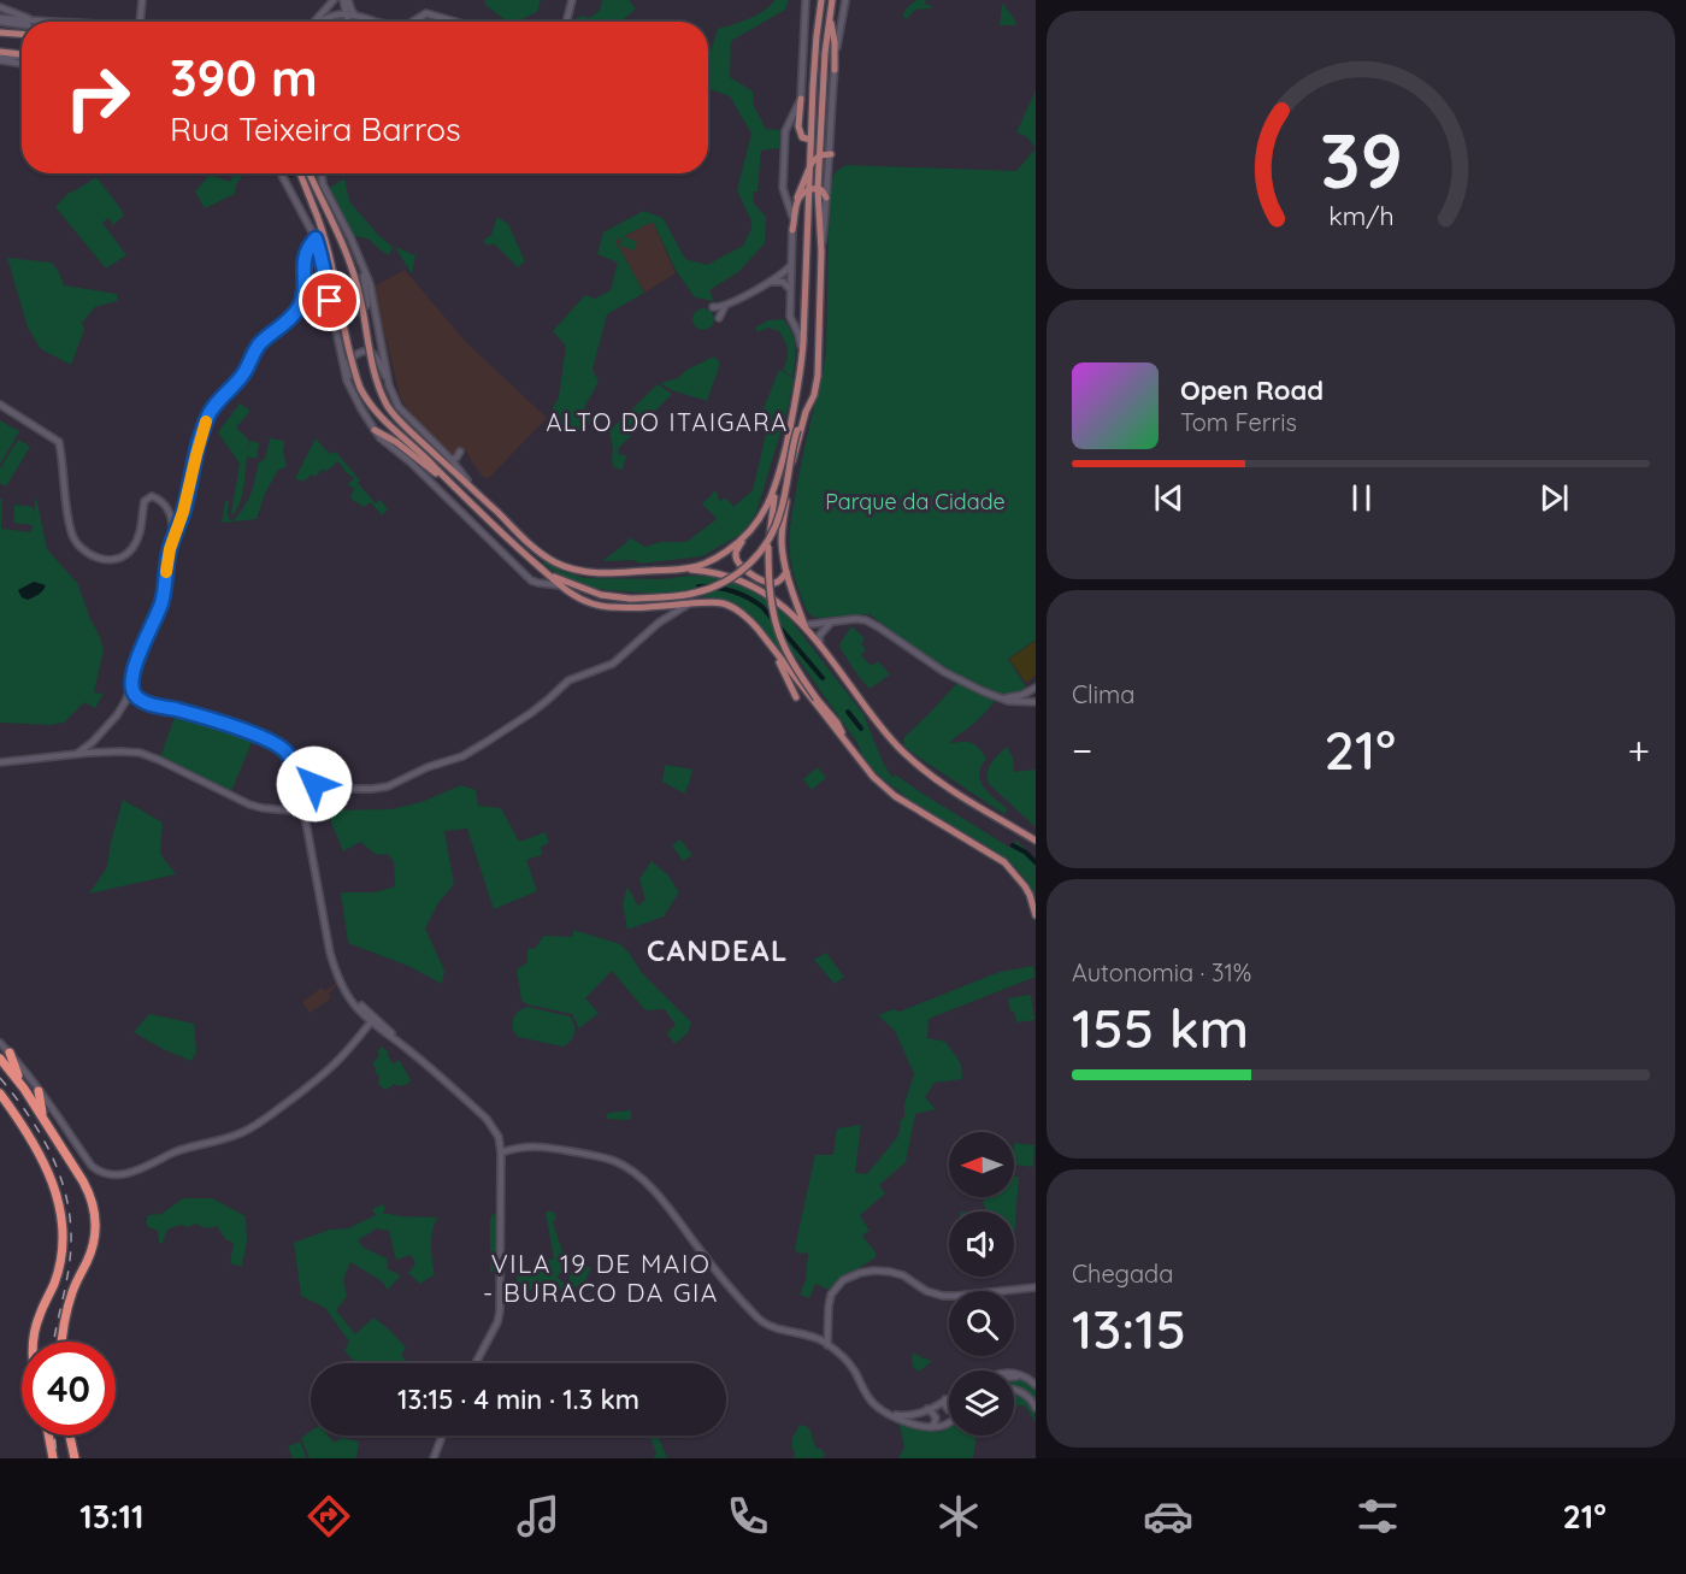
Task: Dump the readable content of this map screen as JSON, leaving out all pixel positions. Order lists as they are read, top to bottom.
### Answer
{
  "districts": ["ALTO DO ITAIGARA", "CANDEAL", "VILA 19 DE MAIO - BURACO DA GIA"],
  "parks": ["Parque da Cidade"],
  "north": "left",
  "page": {
    "turn": ["390 m", "Rua Teixeira Barros"],
    "song": ["Open Road", "Tom Ferris"],
    "tile": [
      "Clima",
      ["Autonomia · 31%", "155 km"],
      ["Chegada", "13:15"]
    ],
    "heat": ["−", "21°", "+"],
    "limit": "40",
    "trip": "13:15 · 4 min · 1.3 km",
    "tabs": ["13:11", "21°"],
    "gauge": ["39", "km/h"]
  }
}
